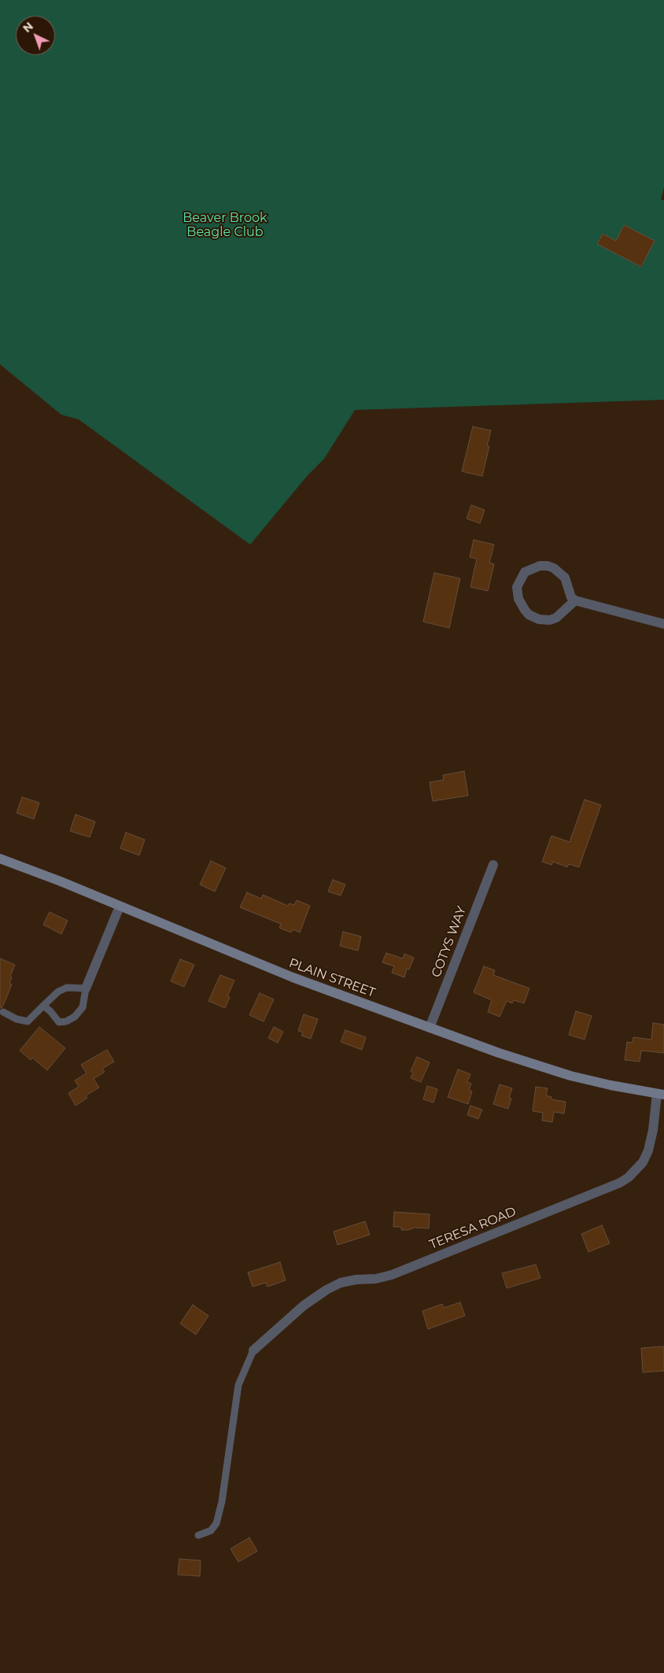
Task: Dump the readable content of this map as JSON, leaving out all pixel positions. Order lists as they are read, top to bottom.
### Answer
{
  "streets": {
    "main road": ["PLAIN STREET"],
    "street": ["COTYS WAY", "TERESA ROAD"]
  },
  "crossings": [
    ["COTYS WAY", "PLAIN STREET"],
    ["PLAIN STREET", "TERESA ROAD"]
  ],
  "parks": ["Beaver Brook Beagle Club"],
  "north": "top left"
}
